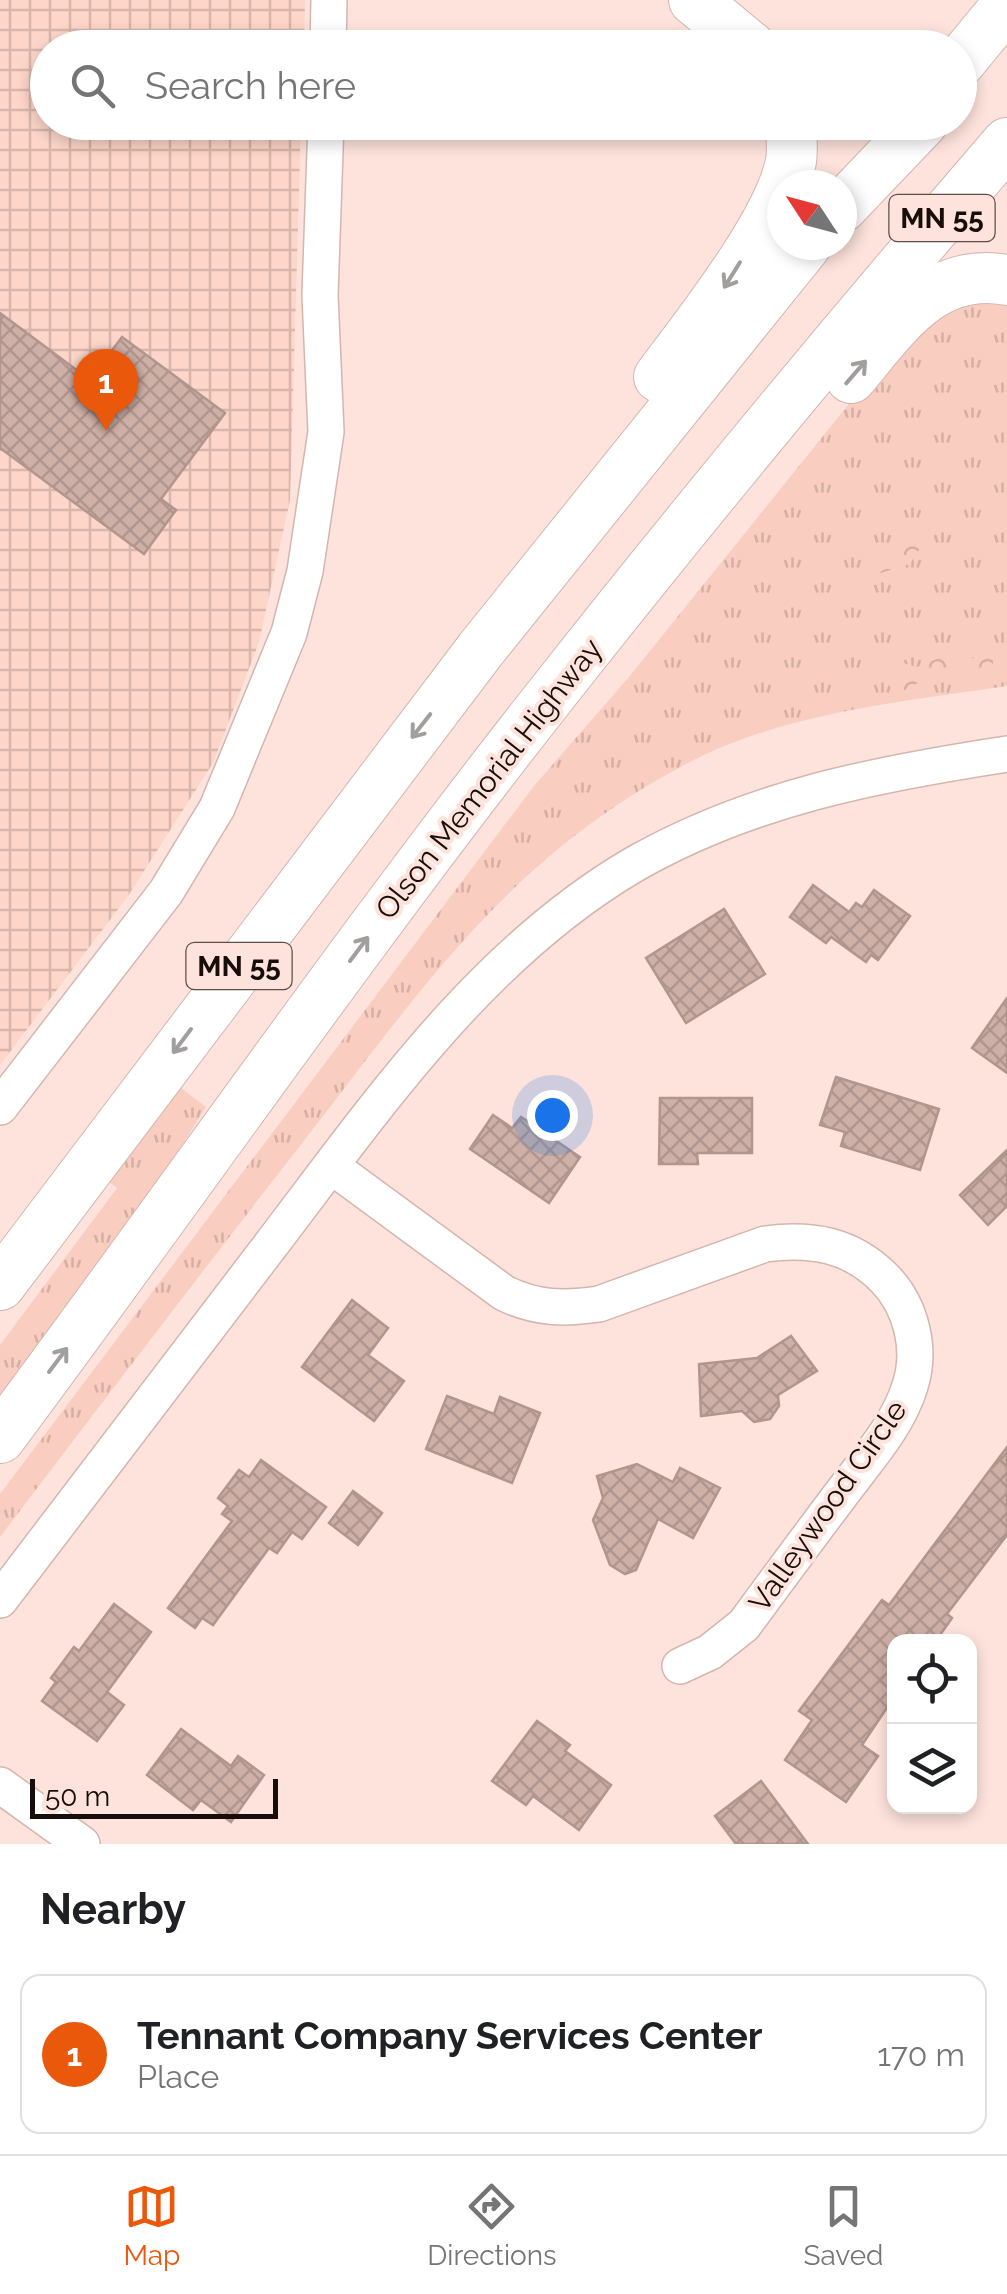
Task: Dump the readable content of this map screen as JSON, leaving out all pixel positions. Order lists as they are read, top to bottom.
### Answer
{
  "streets": {
    "highway": ["MN 55", "Olson Memorial Highway"],
    "street": ["Valleywood Circle"]
  },
  "scale_bar": "50 m",
  "north": "top left",
  "page": {
    "search": "Search here",
    "pins": "1",
    "scale": "50 m",
    "heading": "Nearby",
    "list": [
      {
        "mark": "1",
        "name": "Tennant Company Services Center",
        "note": "Place",
        "value": "170 m"
      }
    ],
    "nav": ["Map", "Directions", "Saved"]
  }
}
